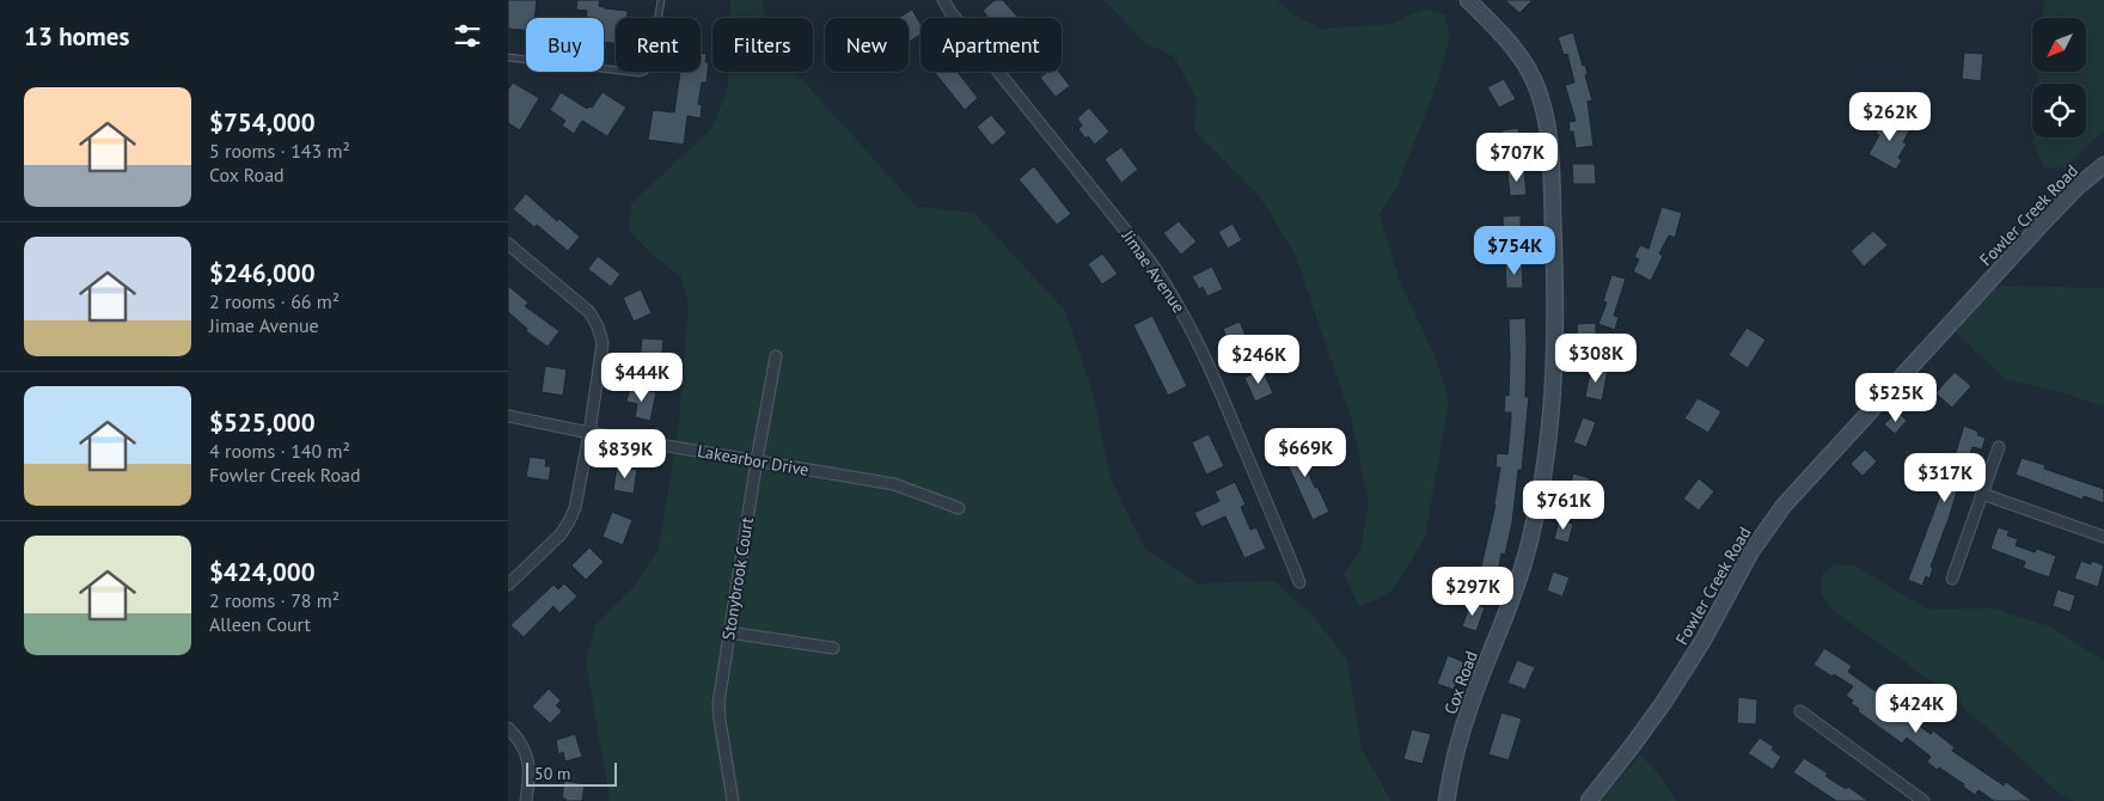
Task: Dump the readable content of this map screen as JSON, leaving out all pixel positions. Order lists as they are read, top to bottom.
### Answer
{
  "streets": {
    "street": [
      "Fowler Creek Road",
      "Jimae Avenue",
      "Lakearbor Drive",
      "Stonybrook Court",
      "Cox Road"
    ]
  },
  "crossings": [
    ["Lakearbor Drive", "Stonybrook Court"]
  ],
  "scale_bar": "50 m",
  "north": "bottom left",
  "page": {
    "heading": "13 homes",
    "chip": [
      "Buy",
      "Rent",
      "Filters",
      "New",
      "Apartment"
    ],
    "list": [
      {
        "name": "$754,000",
        "note": "5 rooms · 143 m² · Cox Road"
      },
      {
        "name": "$246,000",
        "note": "2 rooms · 66 m² · Jimae Avenue"
      },
      {
        "name": "$525,000",
        "note": "4 rooms · 140 m² · Fowler Creek Road"
      },
      {
        "name": "$424,000",
        "note": "2 rooms · 78 m² · Alleen Court"
      }
    ],
    "price": [
      "$262K",
      "$707K",
      "$754K",
      "$308K",
      "$246K",
      "$444K",
      "$525K",
      "$669K",
      "$839K",
      "$317K",
      "$761K",
      "$297K",
      "$424K"
    ],
    "scale": "50 m"
  }
}
